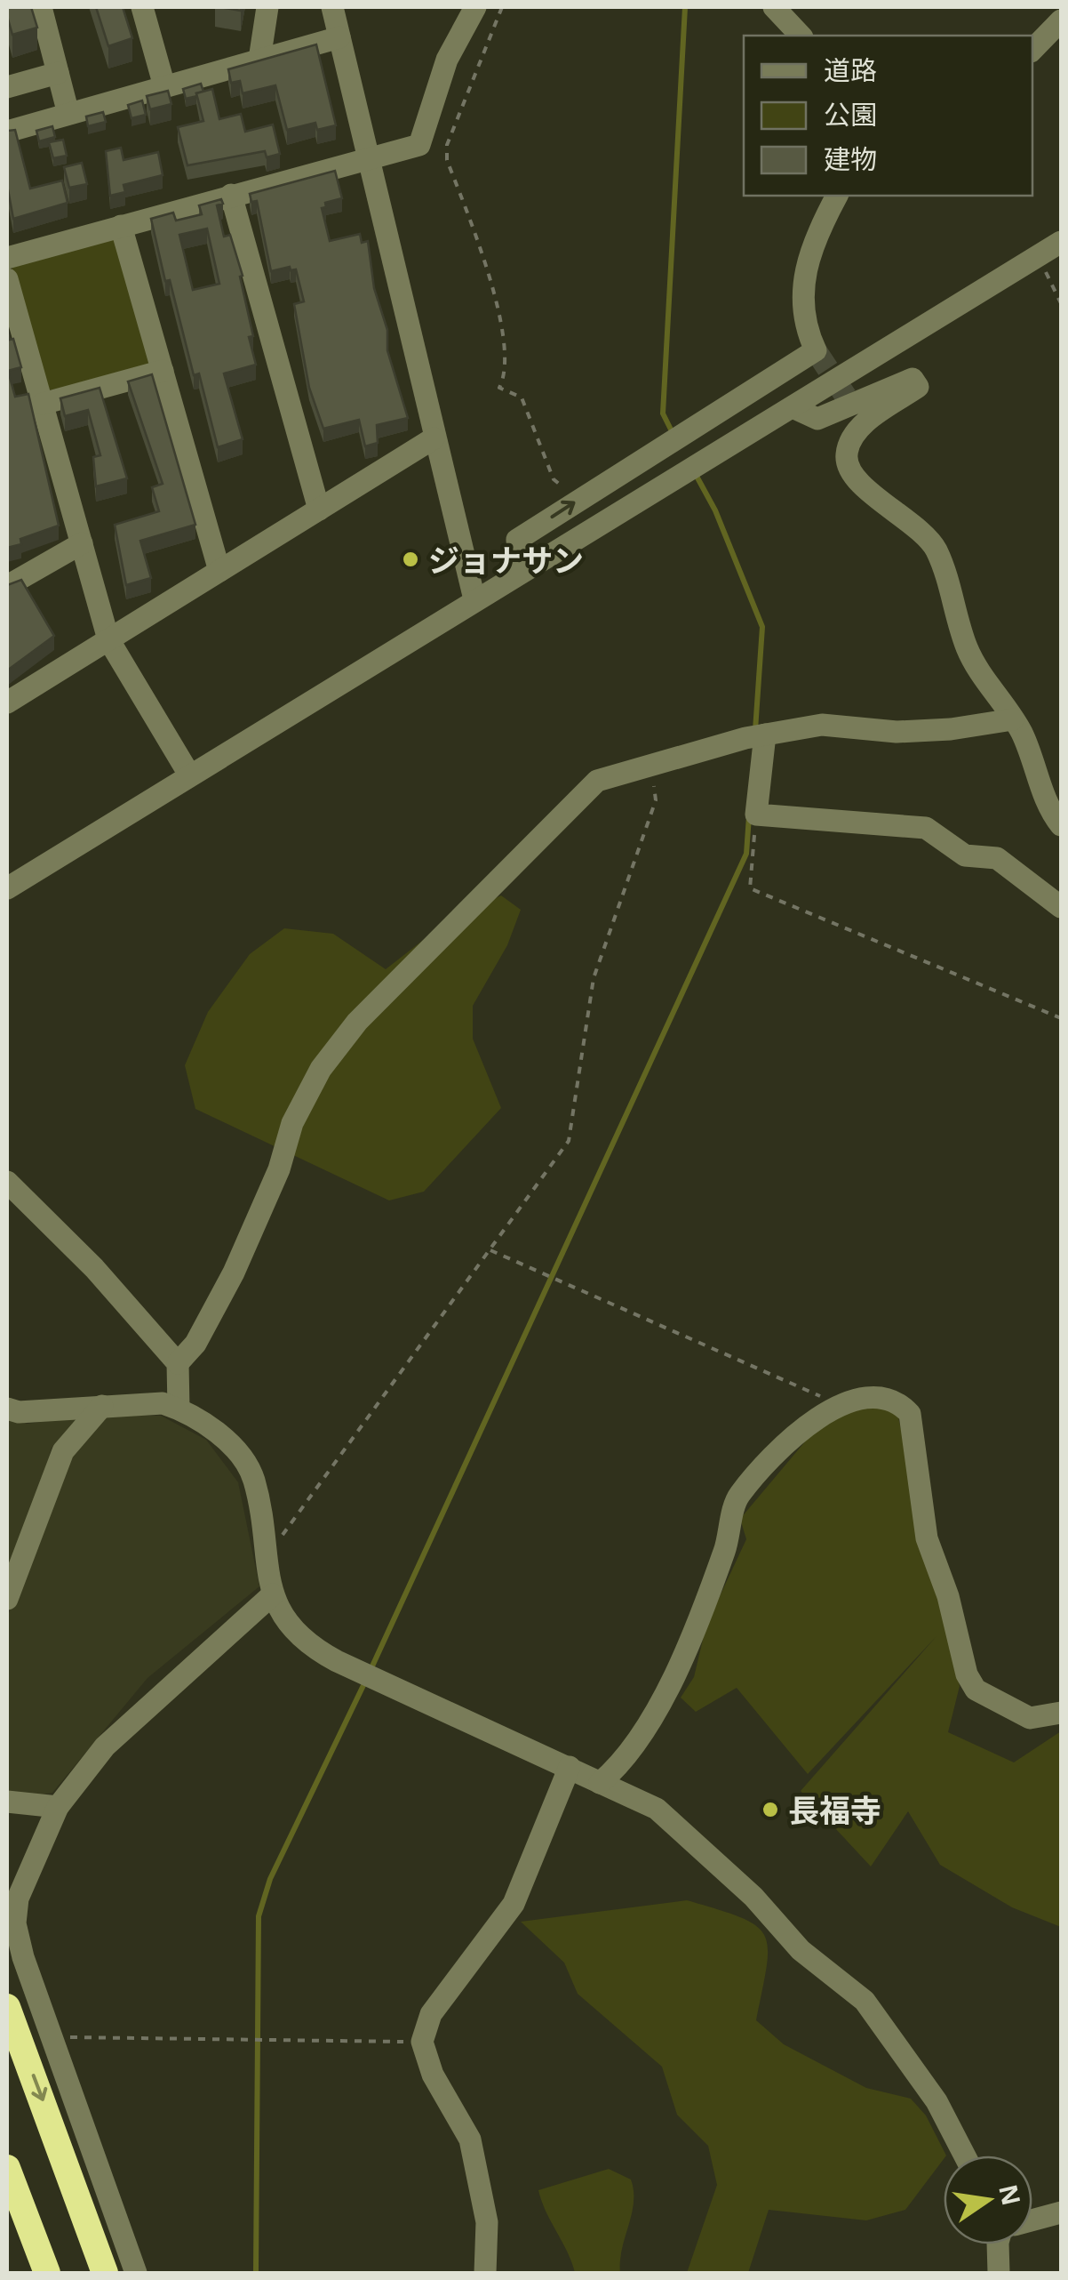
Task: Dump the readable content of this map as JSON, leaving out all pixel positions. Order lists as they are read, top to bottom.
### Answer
{
  "places": ["ジョナサン", "長福寺"],
  "legend": ["道路", "公園", "建物"],
  "north": "right"
}
